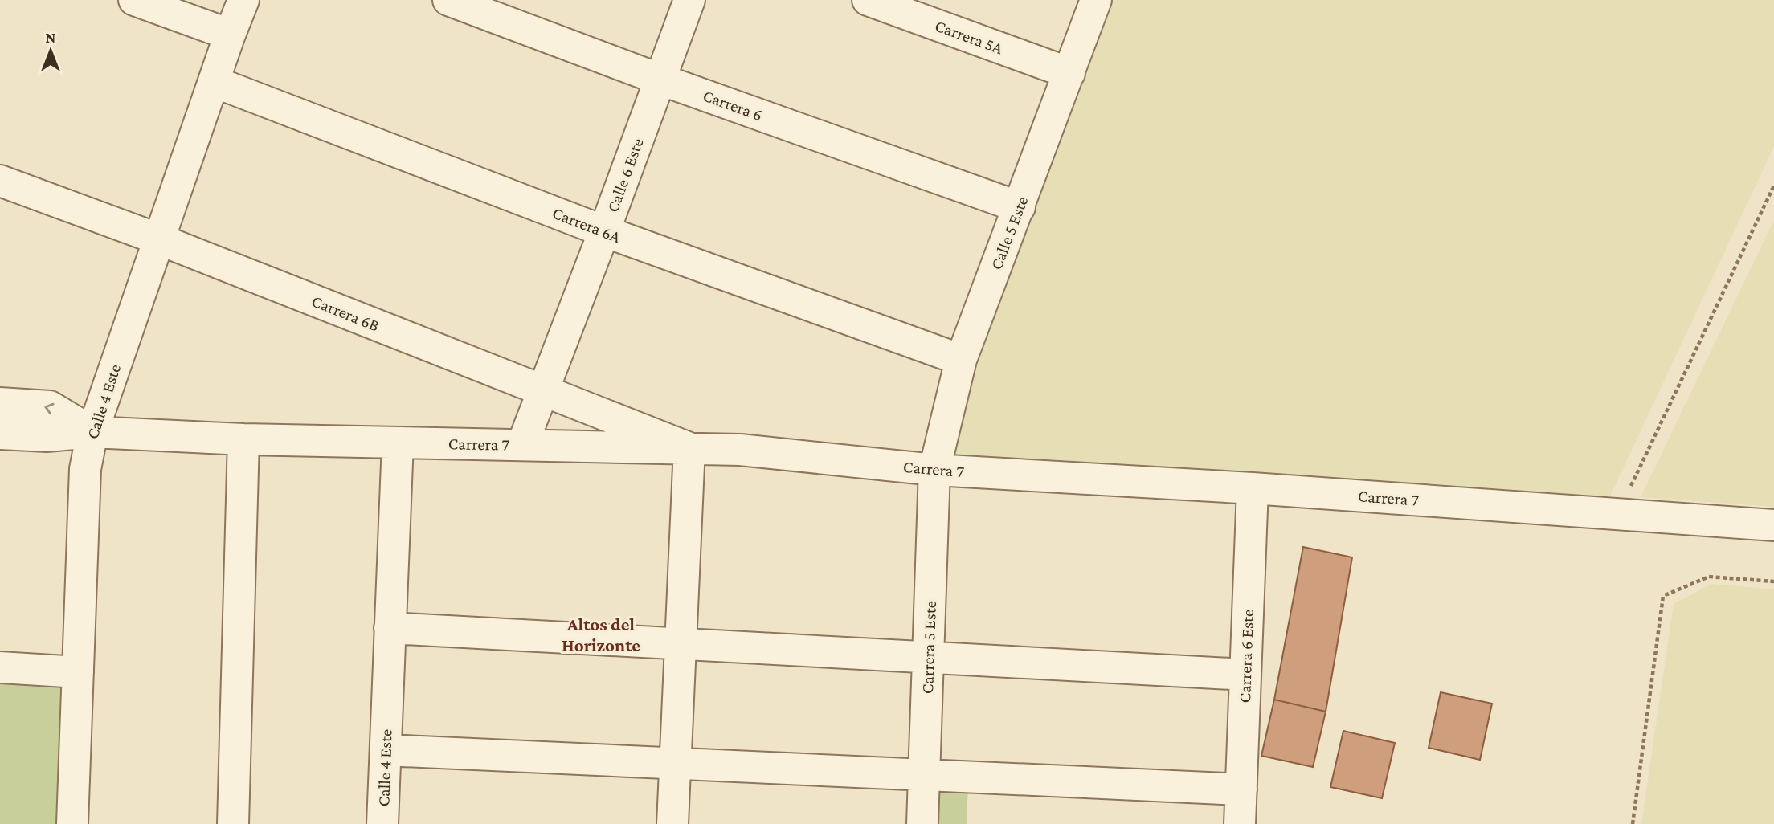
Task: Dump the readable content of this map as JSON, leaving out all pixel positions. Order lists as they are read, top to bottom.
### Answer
{
  "streets": {
    "street": [
      "Carrera 5A",
      "Carrera 6",
      "Calle 6 Este",
      "Carrera 6A",
      "Calle 5 Este",
      "Carrera 6B",
      "Calle 4 Este",
      "Carrera 7",
      "Carrera 5 Este",
      "Carrera 6 Este"
    ]
  },
  "crossings": [
    ["Carrera 5A", "Calle 5 Este"],
    ["Carrera 6", "Calle 6 Este"],
    ["Carrera 6", "Calle 5 Este"],
    ["Calle 6 Este", "Carrera 6A"],
    ["Calle 6 Este", "Carrera 6B"],
    ["Calle 6 Este", "Carrera 7"],
    ["Carrera 6A", "Calle 5 Este"],
    ["Carrera 6A", "Calle 4 Este"],
    ["Calle 5 Este", "Carrera 7"],
    ["Calle 5 Este", "Carrera 5 Este"],
    ["Carrera 6B", "Calle 4 Este"],
    ["Carrera 6B", "Carrera 7"],
    ["Calle 4 Este", "Carrera 7"],
    ["Carrera 7", "Carrera 5 Este"],
    ["Carrera 7", "Carrera 6 Este"]
  ],
  "districts": ["Altos del Horizonte"],
  "north": "top"
}
